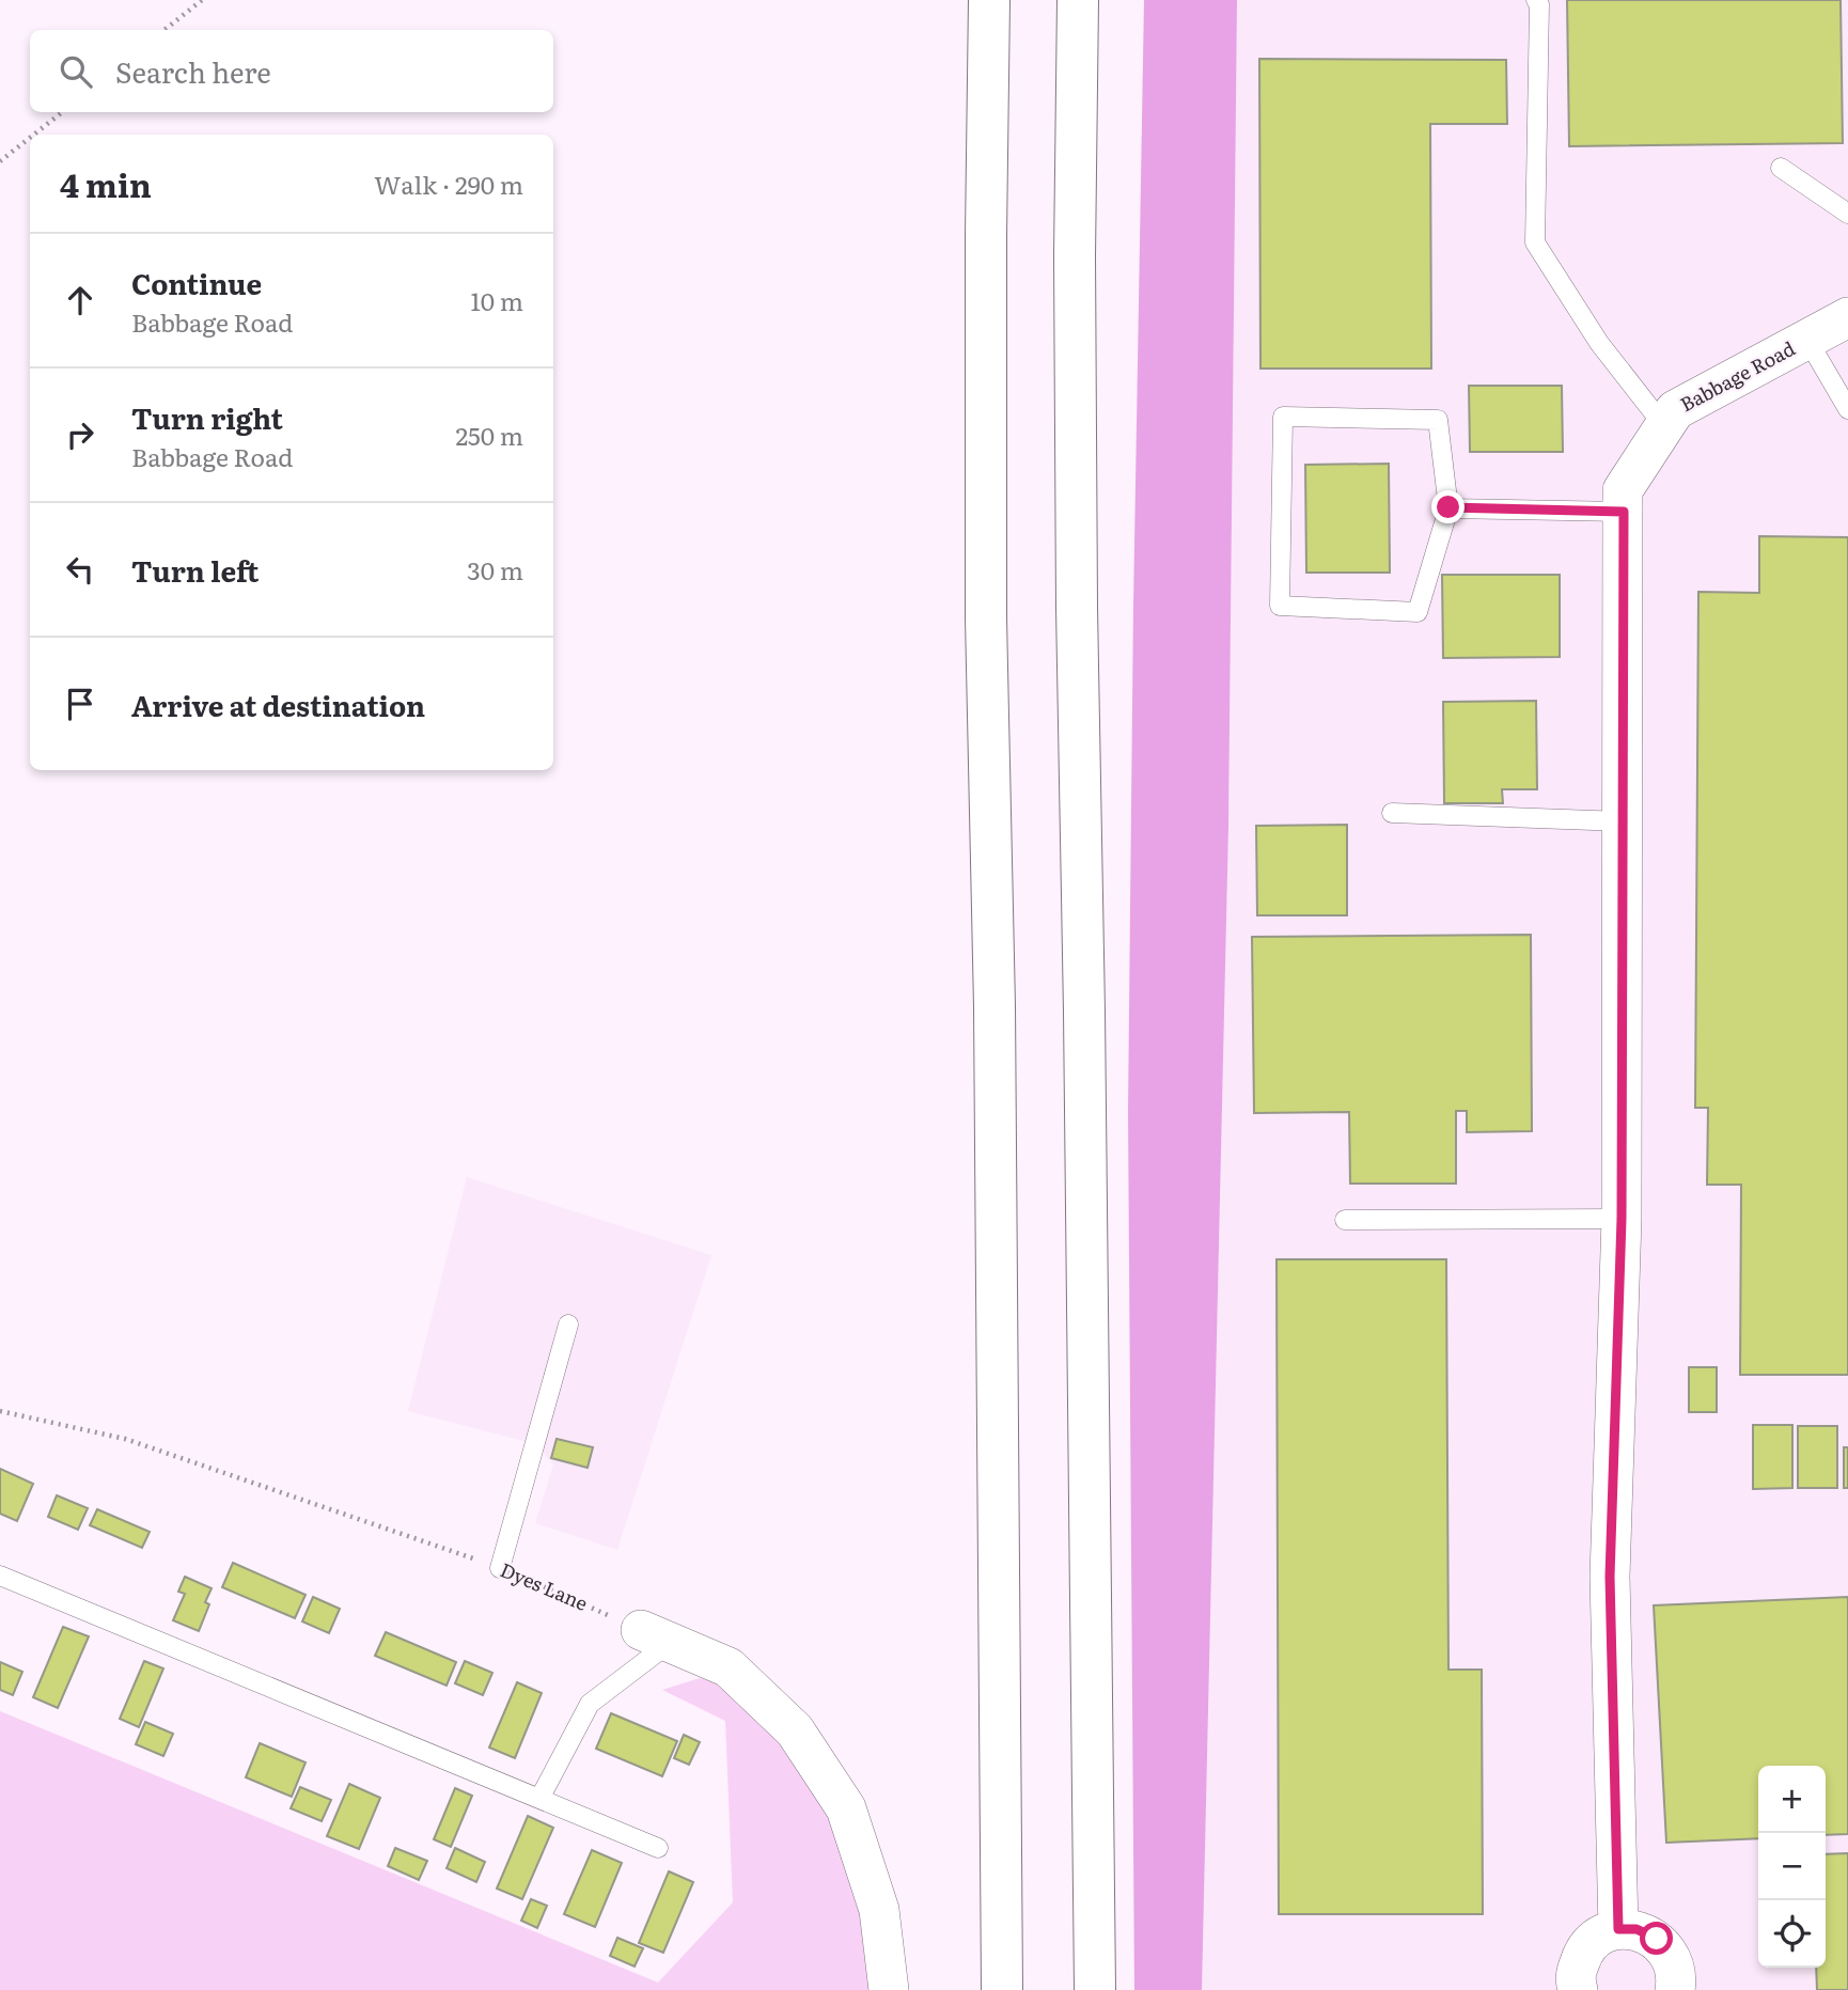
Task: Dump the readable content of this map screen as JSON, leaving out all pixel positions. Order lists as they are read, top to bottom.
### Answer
{
  "streets": {
    "street": ["Babbage Road"],
    "path": ["Dyes Lane"]
  },
  "page": {
    "search": "Search here",
    "heading": ["4 min", "Walk · 290 m"],
    "list": [
      ["Continue", "Babbage Road", "10 m"],
      ["Turn right", "Babbage Road", "250 m"],
      ["Turn left", "30 m"],
      "Arrive at destination"
    ],
    "map_buttons": ["+", "−"]
  }
}
